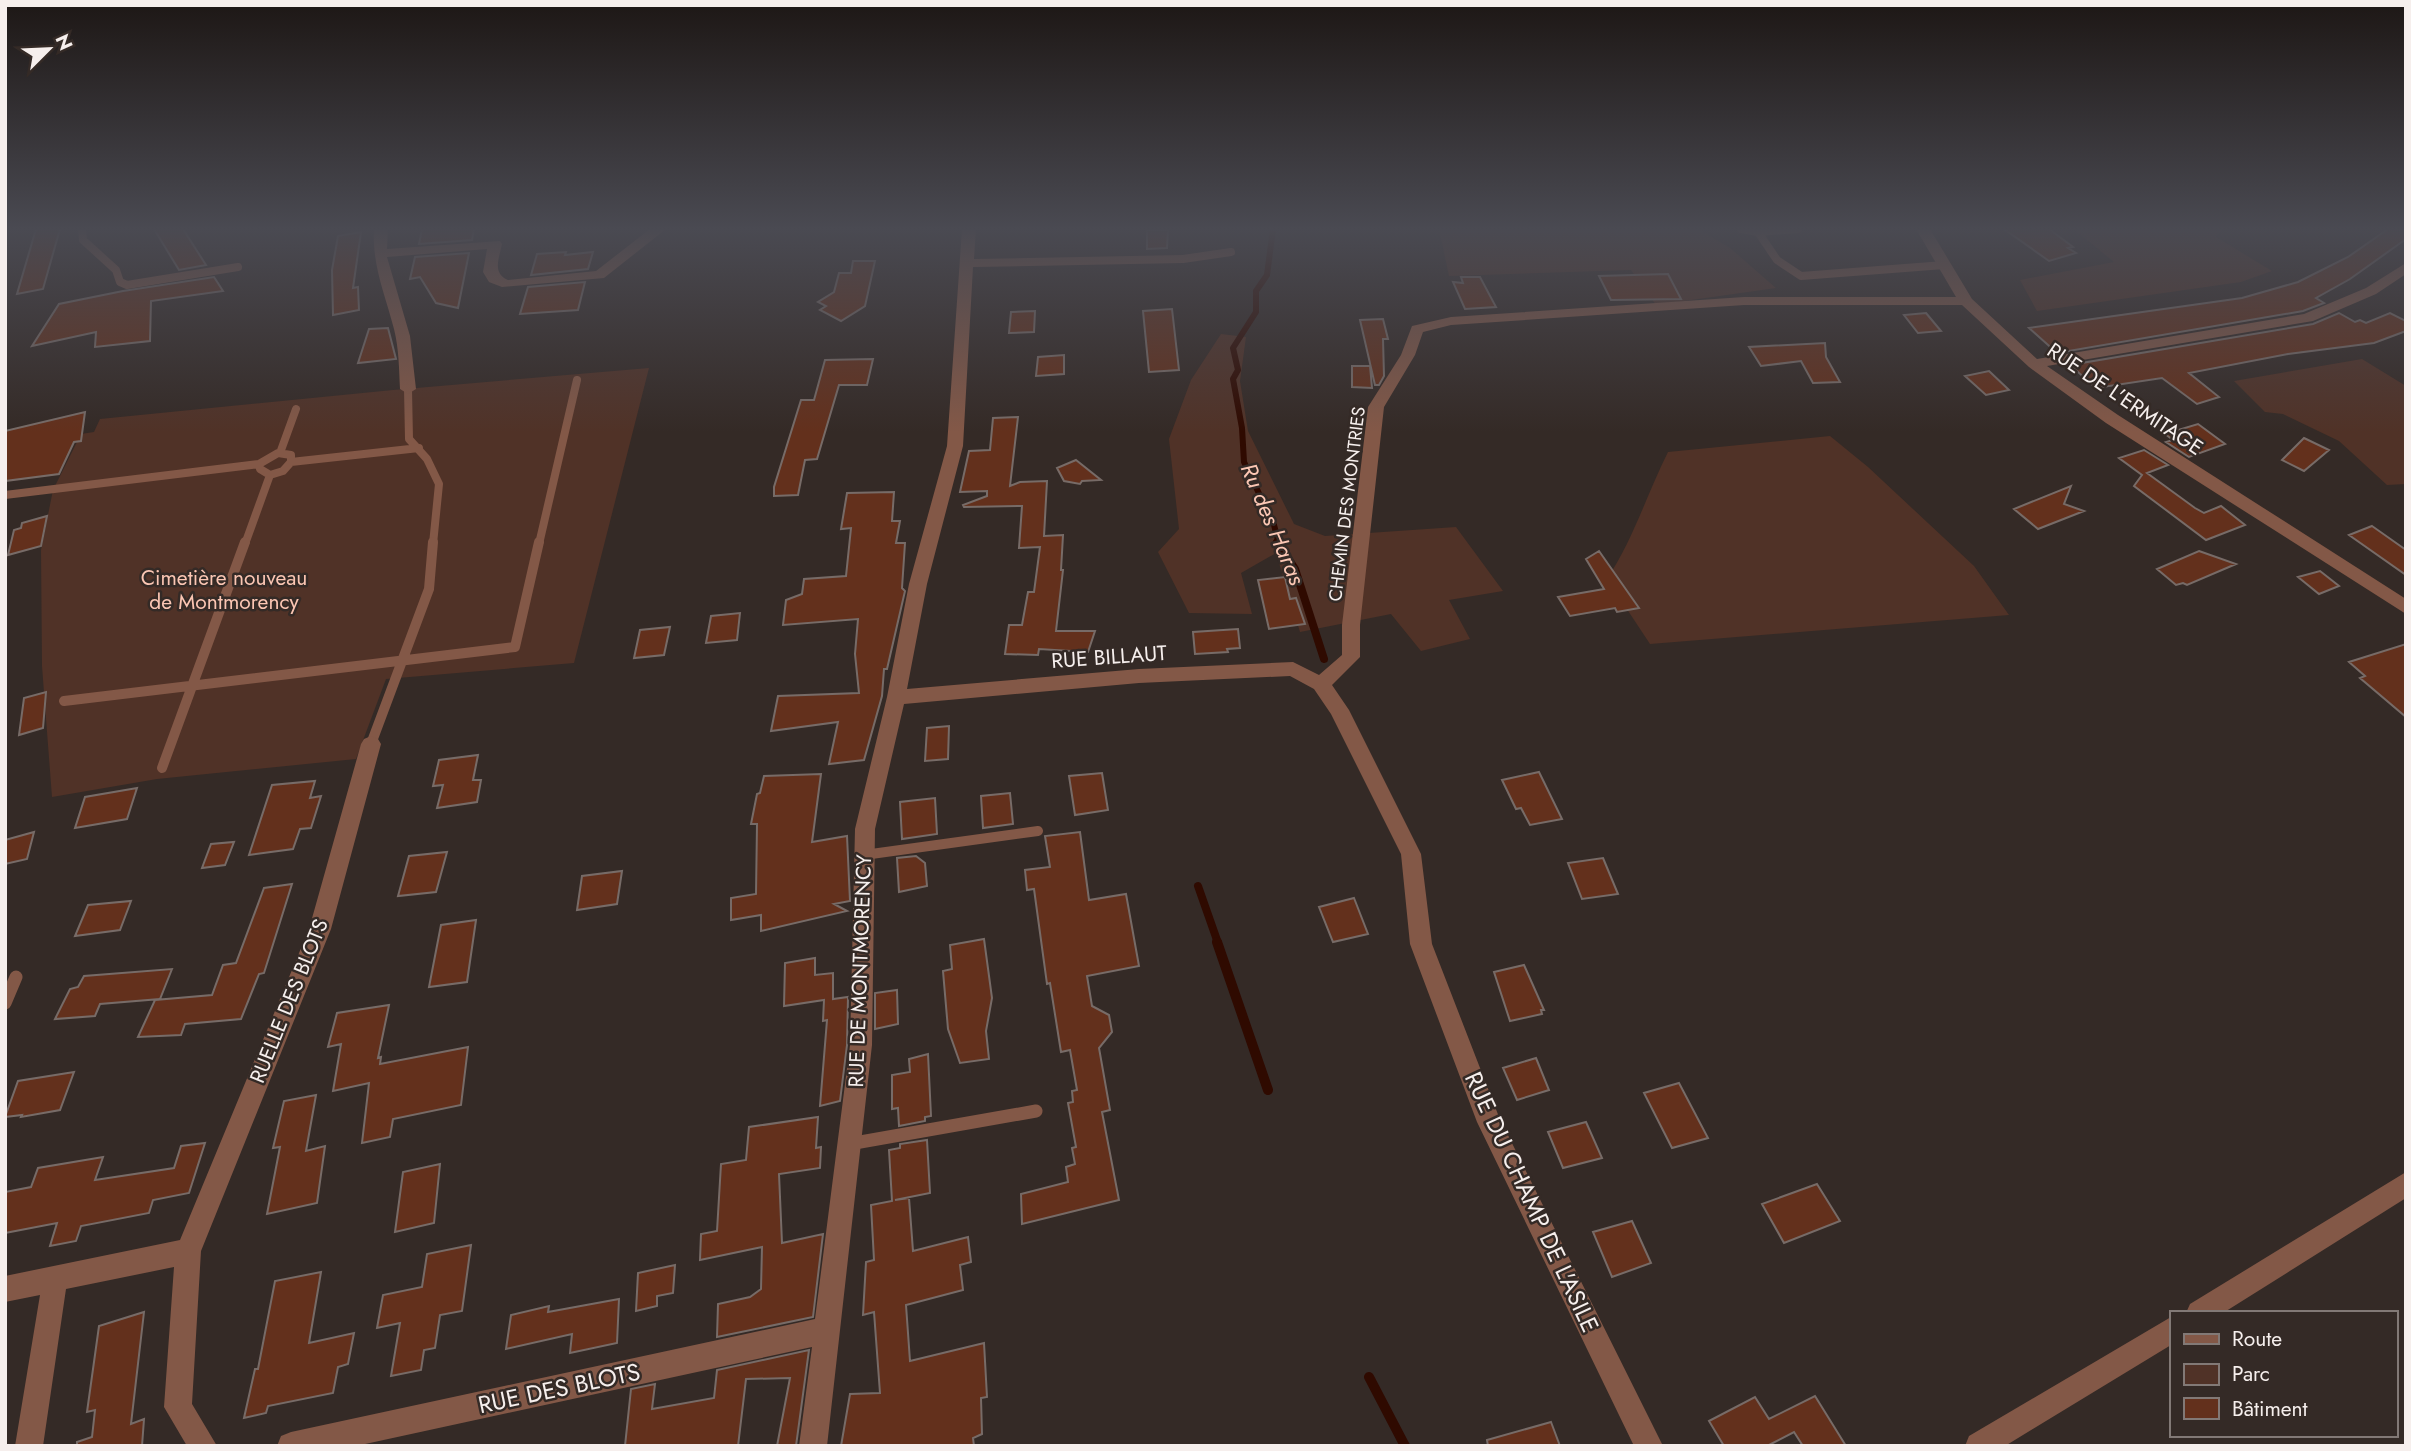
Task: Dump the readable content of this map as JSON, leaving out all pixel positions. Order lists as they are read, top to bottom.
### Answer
{
  "streets": {
    "street": [
      "RUE DE L'ERMITAGE",
      "CHEMIN DES MONTRIES",
      "RUE BILLAUT",
      "RUE DE MONTMORENCY",
      "RUELLE DES BLOTS",
      "RUE DU CHAMP DE L'ASILE",
      "RUE DES BLOTS"
    ]
  },
  "crossings": [
    ["RUE DE L'ERMITAGE", "CHEMIN DES MONTRIES"],
    ["CHEMIN DES MONTRIES", "RUE BILLAUT"],
    ["CHEMIN DES MONTRIES", "RUE DU CHAMP DE L'ASILE"],
    ["RUE BILLAUT", "RUE DE MONTMORENCY"],
    ["RUE BILLAUT", "RUE DU CHAMP DE L'ASILE"],
    ["RUE DE MONTMORENCY", "RUE DES BLOTS"]
  ],
  "water": ["Ru des Haras"],
  "parks": ["Cimetière nouveau de Montmorency"],
  "legend": ["Route", "Parc", "Bâtiment"],
  "north": "top right"
}
